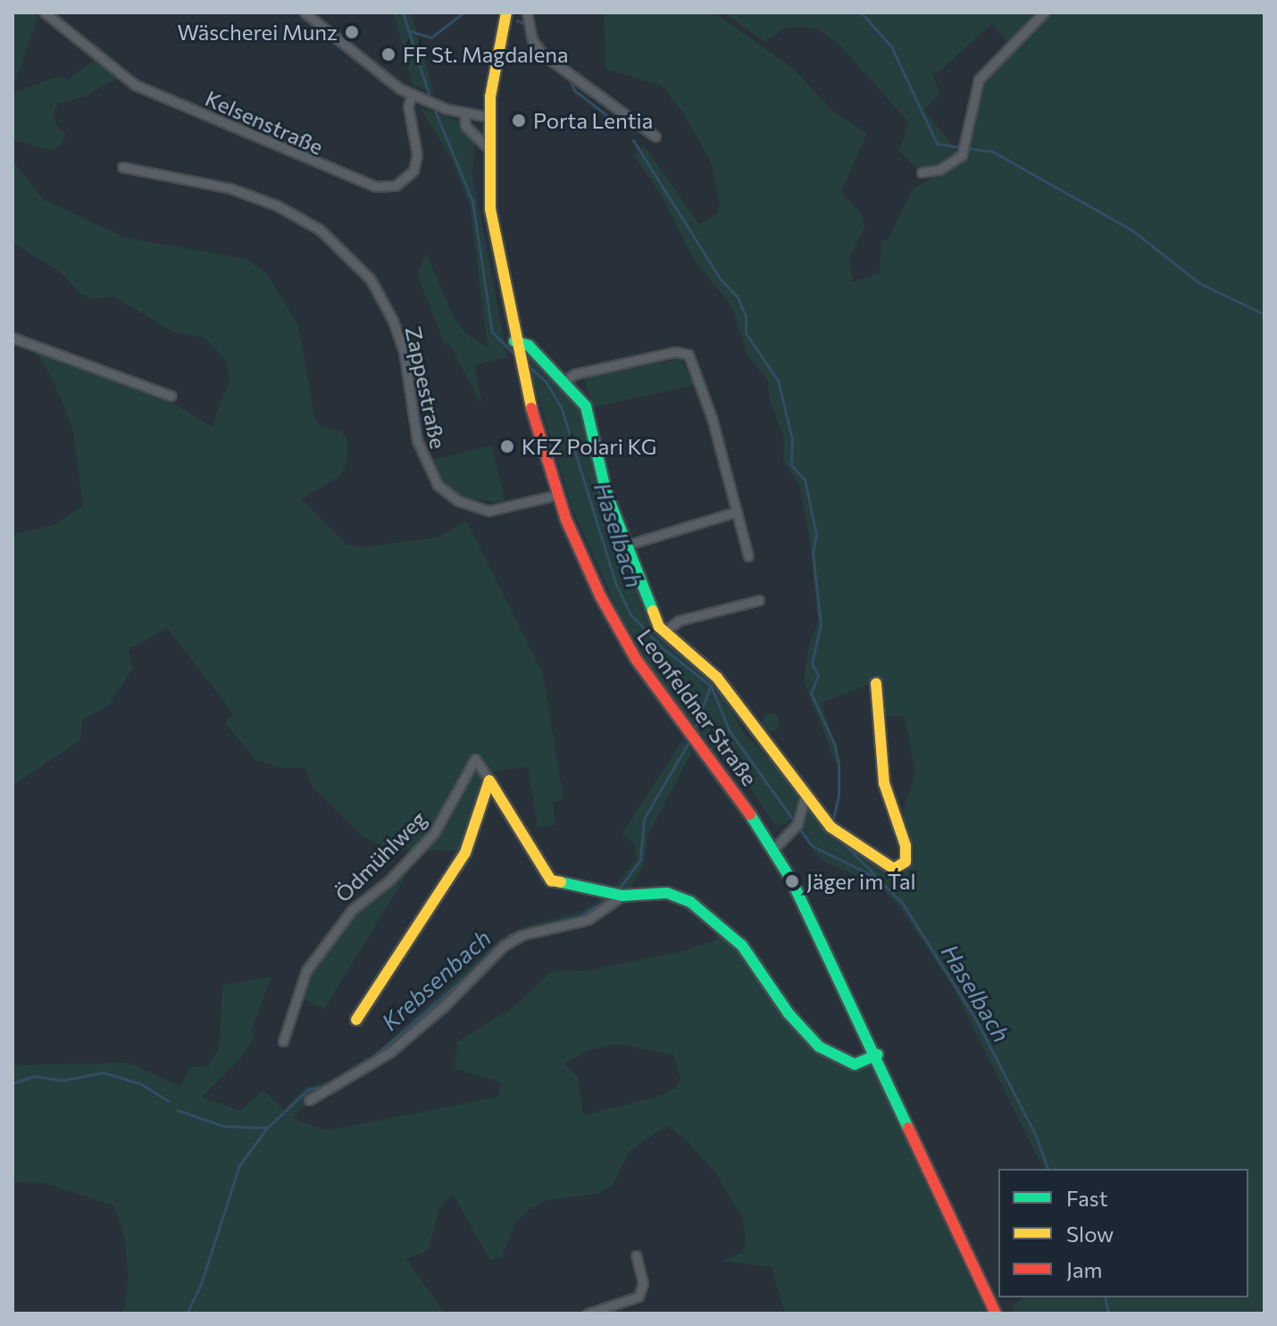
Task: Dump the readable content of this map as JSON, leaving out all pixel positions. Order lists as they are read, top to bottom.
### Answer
{
  "streets": {
    "street": [
      "Kelsenstraße",
      "Zappestraße",
      "Leonfeldner Straße",
      "Ödmühlweg"
    ]
  },
  "crossings": [
    ["Zappestraße", "Leonfeldner Straße"],
    ["Leonfeldner Straße", "Ödmühlweg"]
  ],
  "water": ["Haselbach", "Krebsenbach"],
  "places": [
    "Wäscherei Munz",
    "FF St. Magdalena",
    "Porta Lentia",
    "KFZ Polari KG",
    "Jäger im Tal"
  ],
  "legend": ["Fast", "Slow", "Jam"]
}
